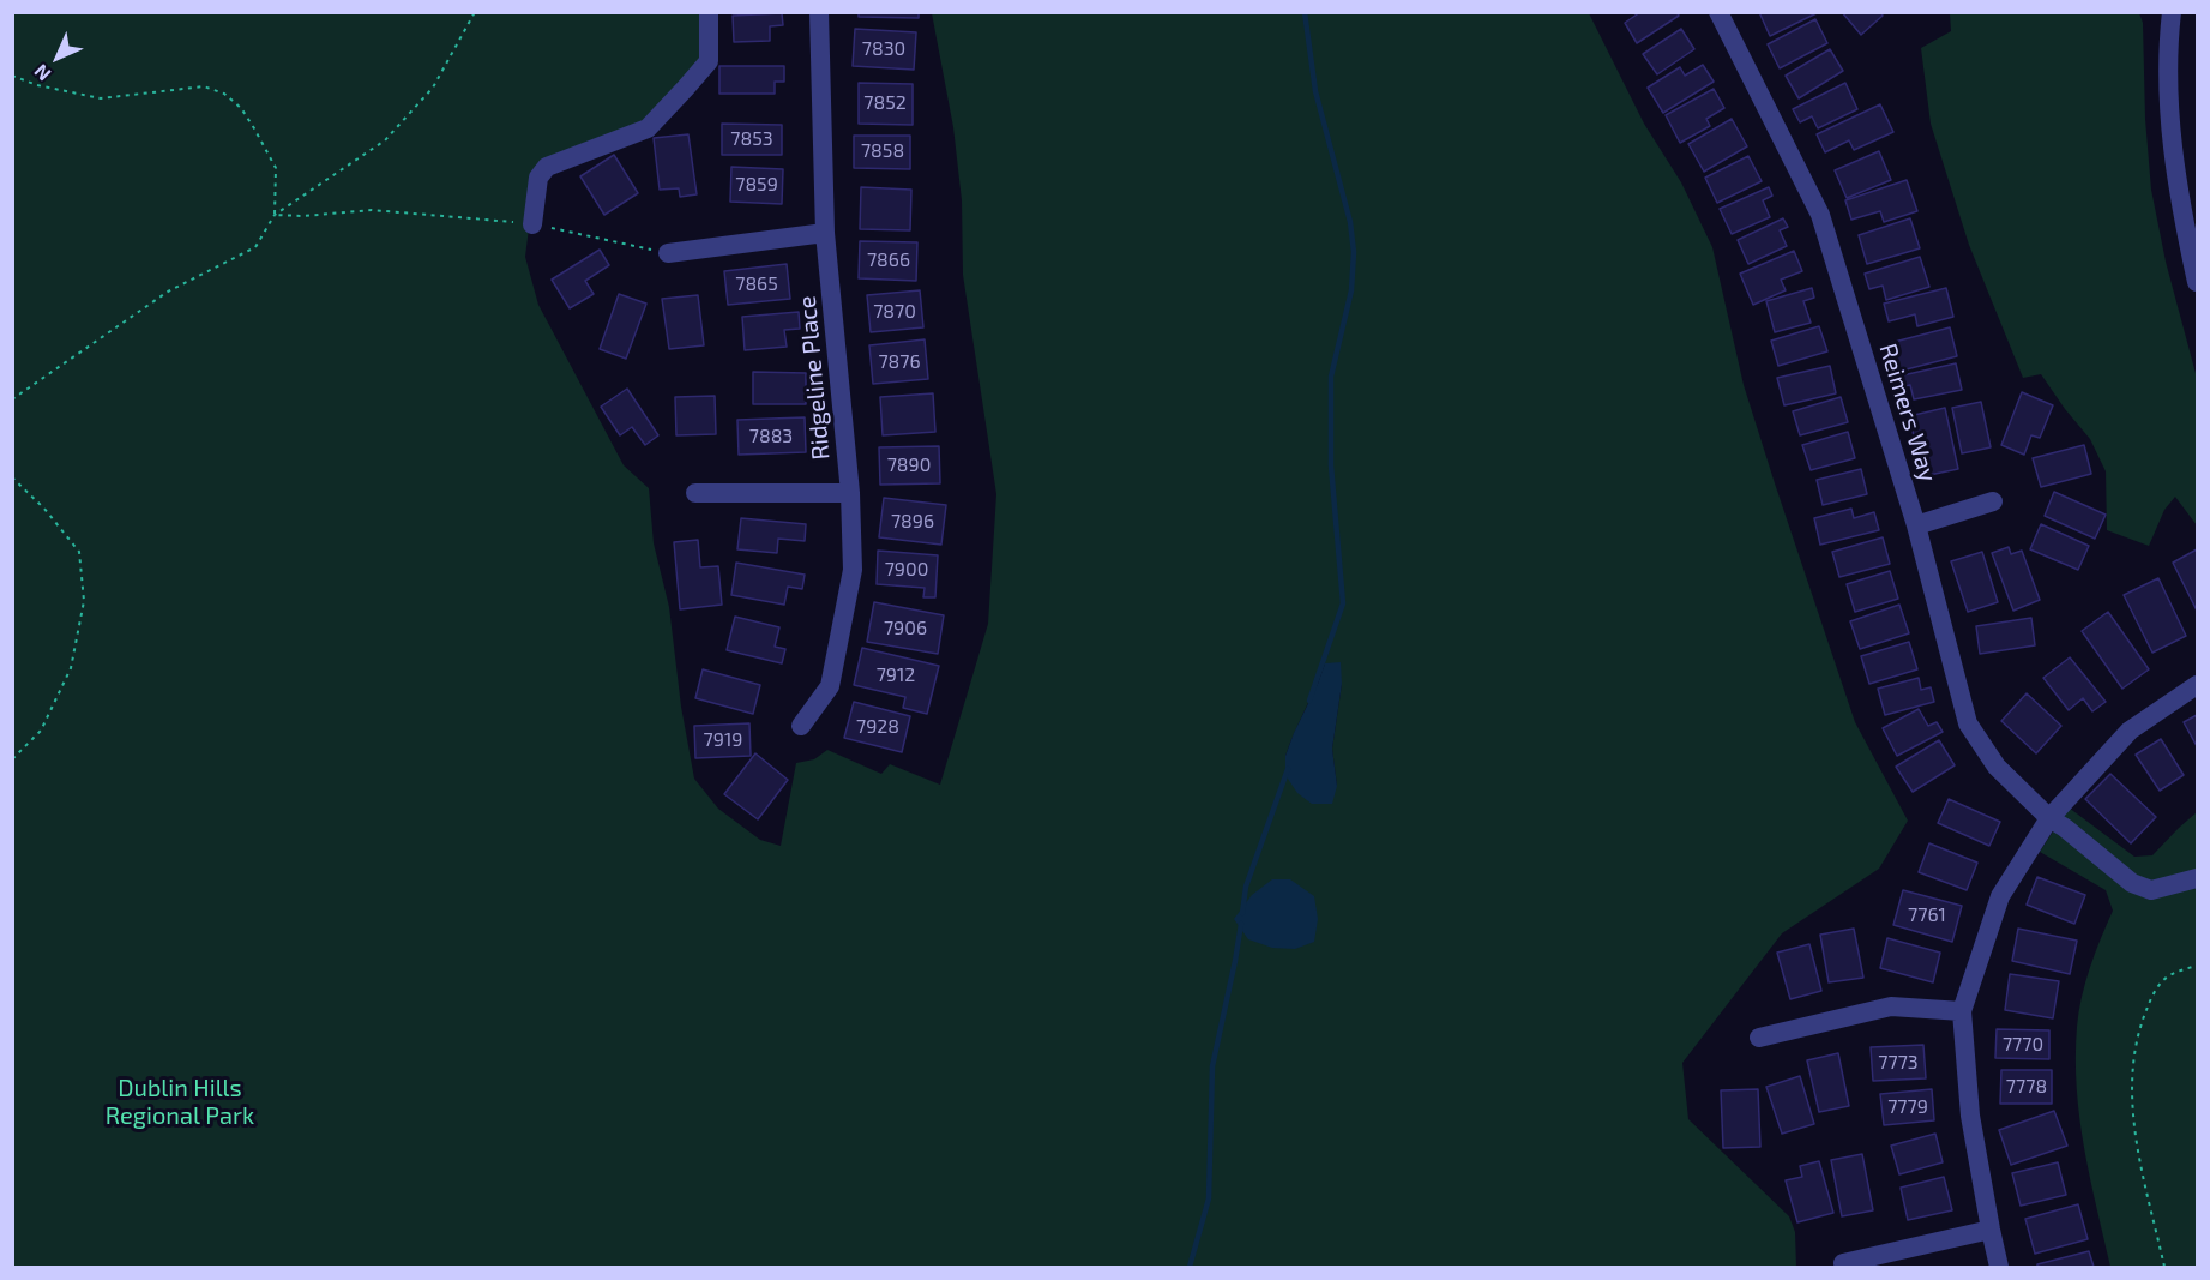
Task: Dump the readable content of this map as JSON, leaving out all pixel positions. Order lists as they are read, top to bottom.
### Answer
{
  "streets": {
    "street": ["Ridgeline Place", "Reimers Way"]
  },
  "parks": ["Dublin Hills Regional Park"],
  "house_numbers": [
    "7830",
    "7852",
    "7853",
    "7858",
    "7859",
    "7866",
    "7865",
    "7870",
    "7876",
    "7883",
    "7890",
    "7896",
    "7900",
    "7906",
    "7912",
    "7928",
    "7919",
    "7761",
    "7770",
    "7773",
    "7778",
    "7779"
  ],
  "north": "bottom left"
}
